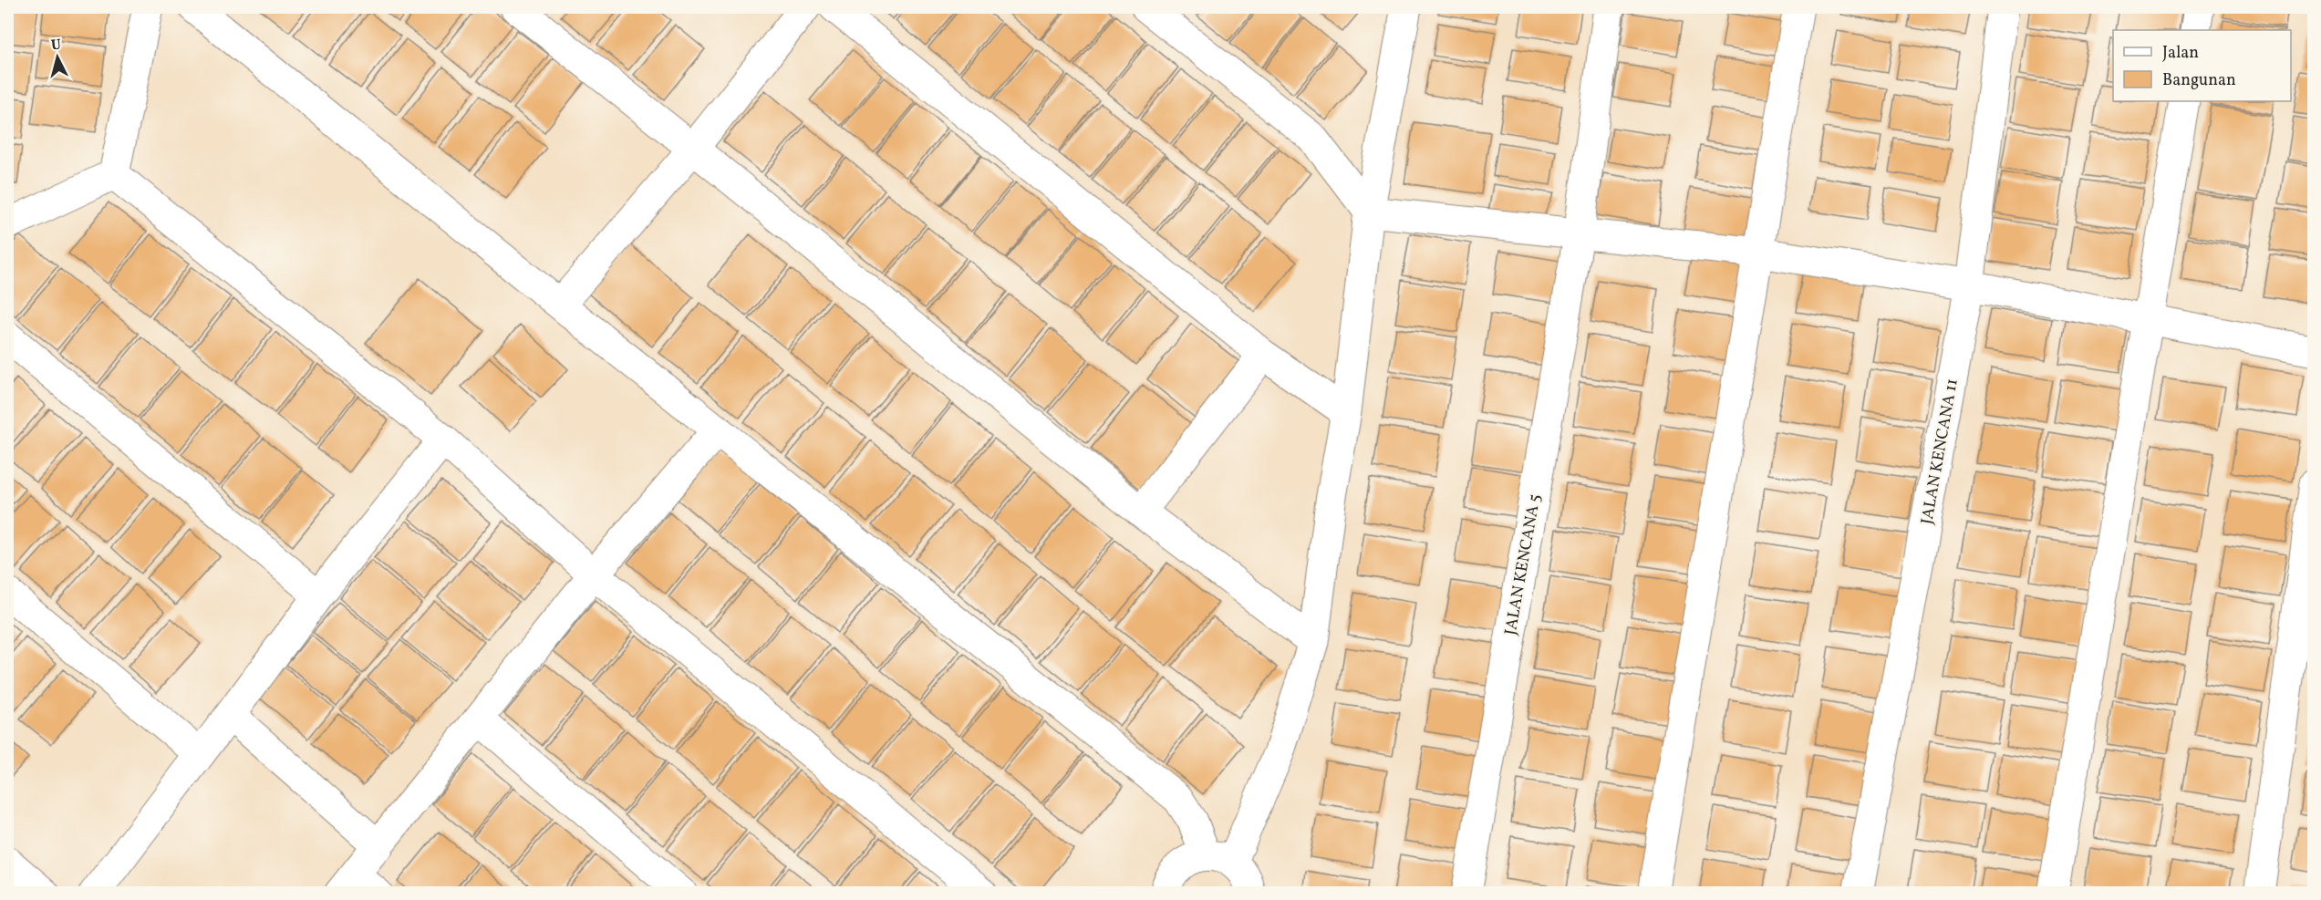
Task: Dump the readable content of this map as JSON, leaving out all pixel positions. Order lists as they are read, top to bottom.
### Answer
{
  "streets": {
    "street": ["JALAN KENCANA 11", "JALAN KENCANA 5"]
  },
  "legend": ["Jalan", "Bangunan"],
  "north": "top"
}
